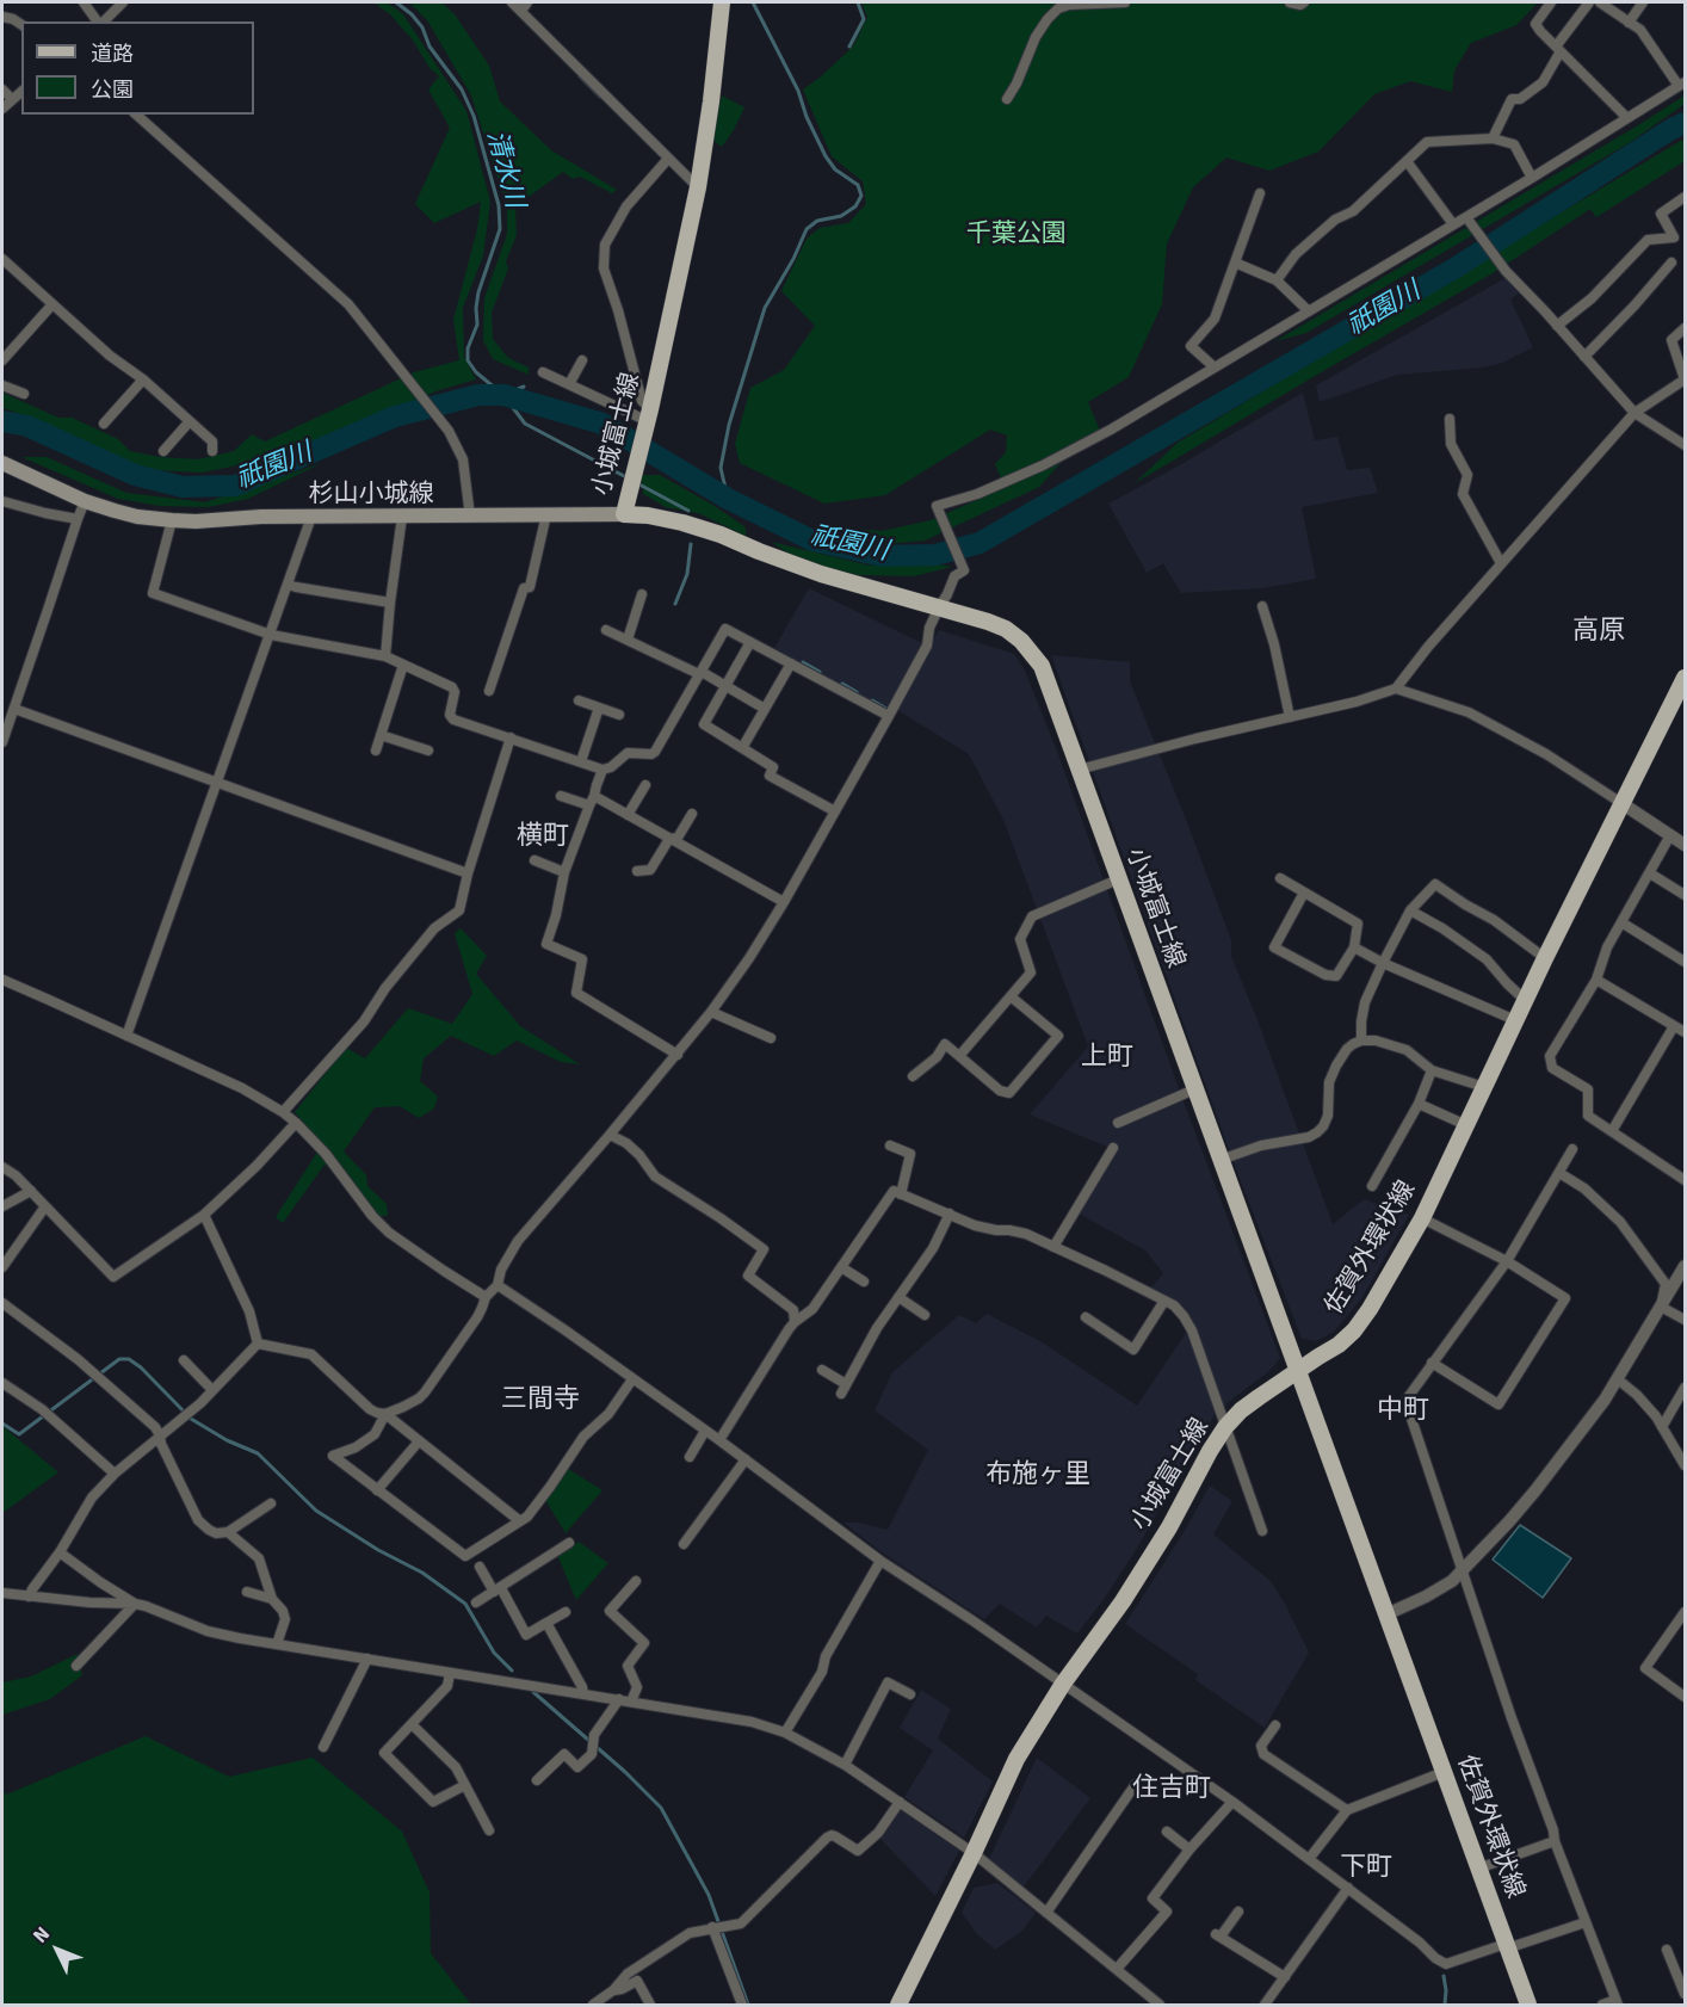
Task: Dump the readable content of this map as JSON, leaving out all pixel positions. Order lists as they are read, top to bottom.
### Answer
{
  "streets": {
    "main road": ["小城富士線", "杉山小城線", "佐賀外環状線"]
  },
  "crossings": [
    ["小城富士線", "杉山小城線"],
    ["小城富士線", "佐賀外環状線"]
  ],
  "districts": [
    "高原",
    "横町",
    "上町",
    "三間寺",
    "中町",
    "布施ヶ里",
    "住吉町",
    "下町"
  ],
  "water": ["清水川", "祇園川"],
  "parks": ["千葉公園"],
  "legend": ["道路", "公園"],
  "north": "top left"
}
